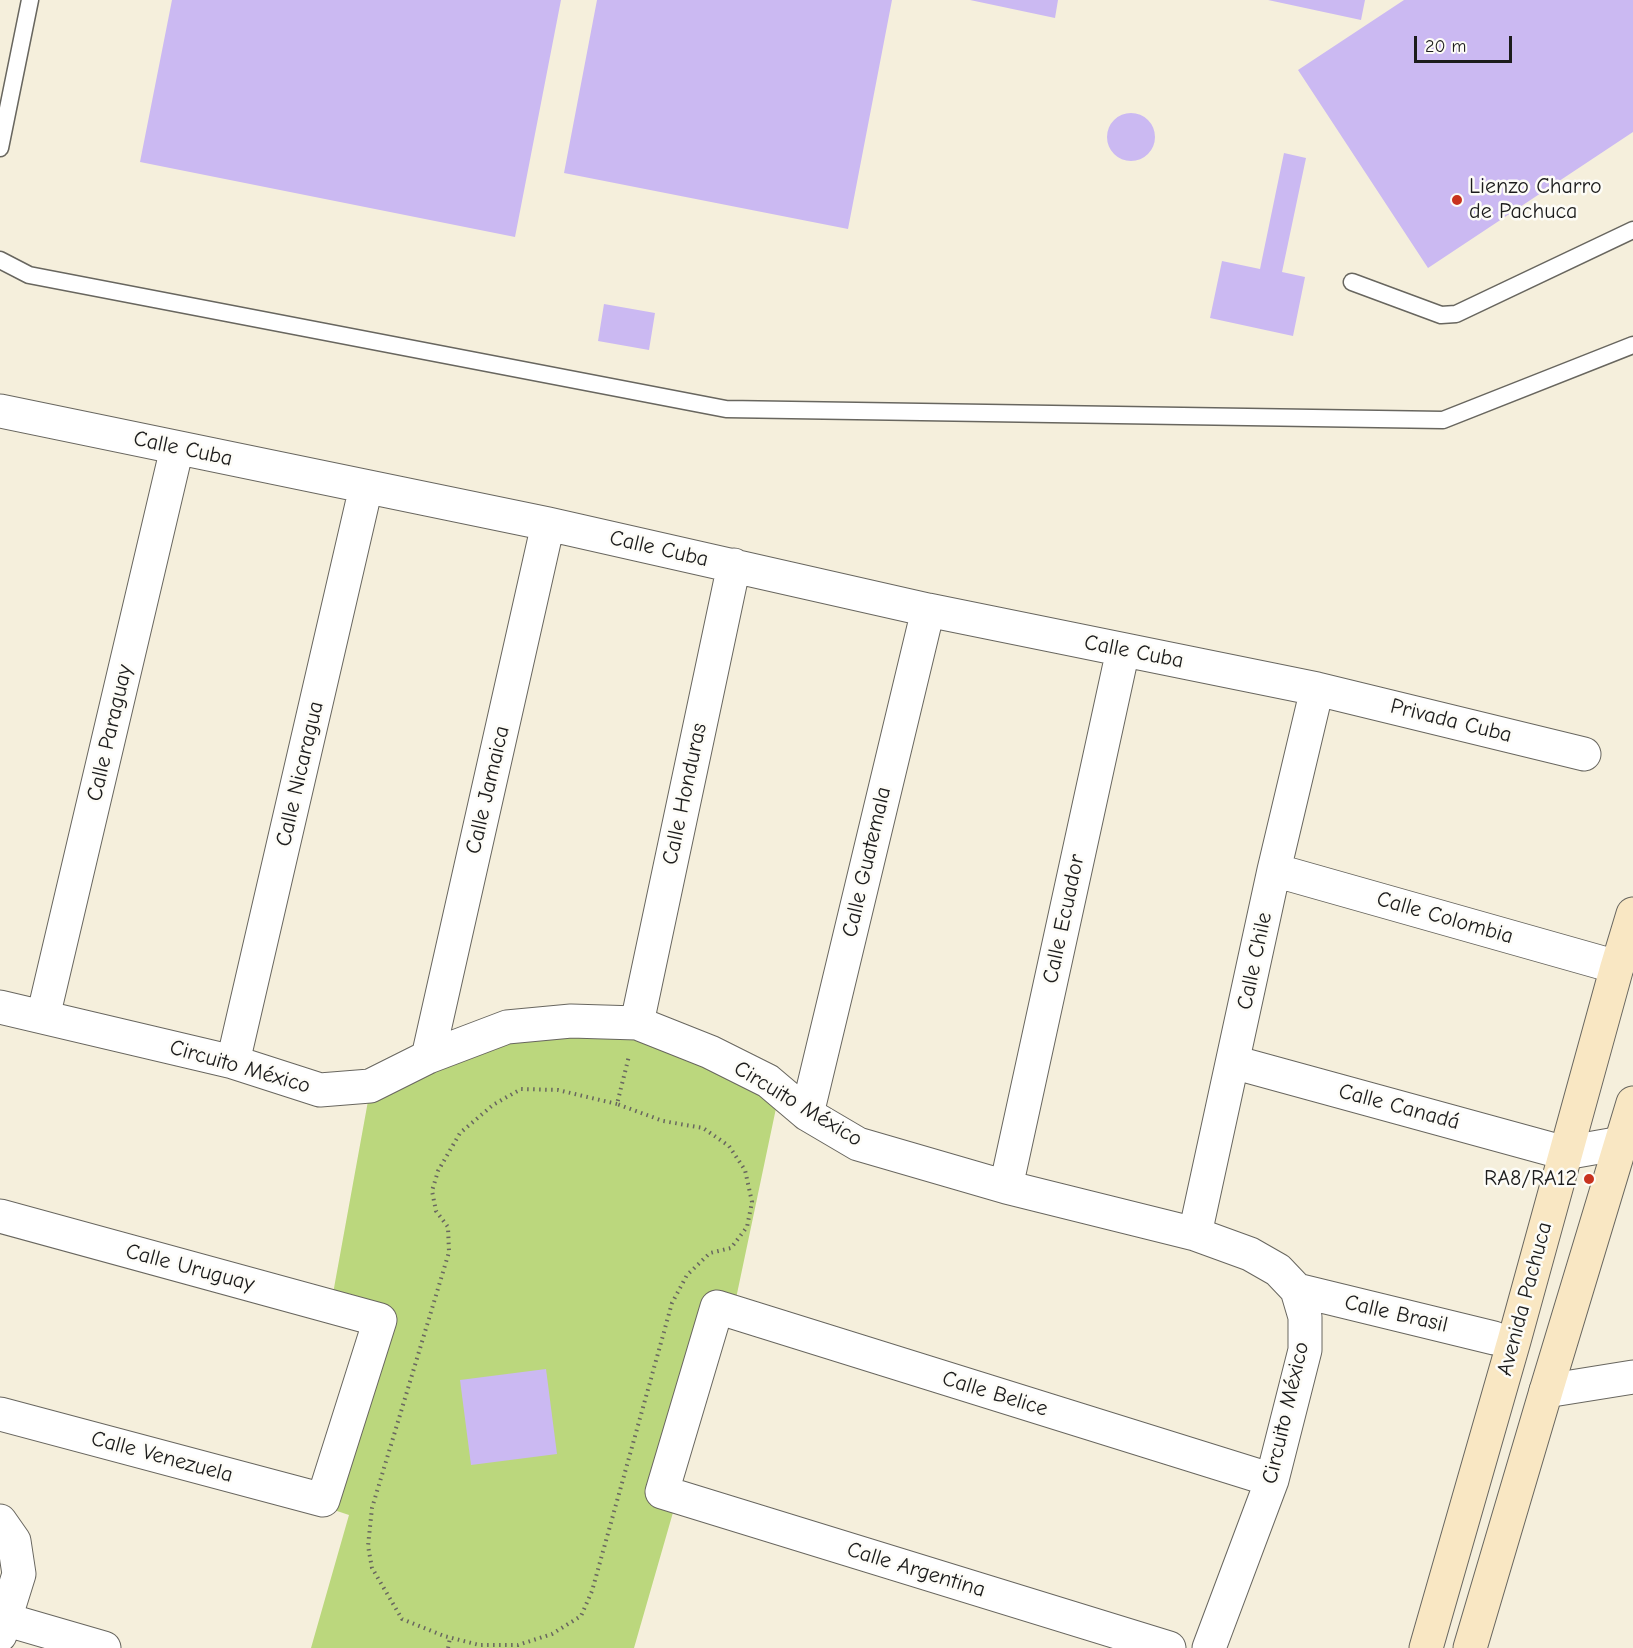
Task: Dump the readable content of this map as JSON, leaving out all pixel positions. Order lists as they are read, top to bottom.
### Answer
{
  "streets": {
    "main road": ["Avenida Pachuca"],
    "street": [
      "Calle Cuba",
      "Privada Cuba",
      "Calle Paraguay",
      "Calle Nicaragua",
      "Calle Jamaica",
      "Calle Honduras",
      "Calle Guatemala",
      "Calle Colombia",
      "Calle Ecuador",
      "Calle Chile",
      "Circuito México",
      "Calle Canadá",
      "Calle Uruguay",
      "Calle Brasil",
      "Calle Belice",
      "Calle Venezuela",
      "Calle Argentina"
    ]
  },
  "crossings": [
    ["Calle Cuba", "Privada Cuba"],
    ["Calle Cuba", "Calle Paraguay"],
    ["Calle Cuba", "Calle Nicaragua"],
    ["Calle Cuba", "Calle Jamaica"],
    ["Calle Cuba", "Calle Honduras"],
    ["Calle Cuba", "Calle Guatemala"],
    ["Calle Cuba", "Calle Ecuador"],
    ["Calle Cuba", "Calle Chile"],
    ["Privada Cuba", "Calle Chile"],
    ["Calle Paraguay", "Circuito México"],
    ["Calle Nicaragua", "Circuito México"],
    ["Calle Jamaica", "Circuito México"],
    ["Calle Honduras", "Circuito México"],
    ["Calle Guatemala", "Circuito México"],
    ["Calle Colombia", "Calle Chile"],
    ["Calle Colombia", "Avenida Pachuca"],
    ["Calle Ecuador", "Circuito México"],
    ["Calle Chile", "Circuito México"],
    ["Calle Chile", "Calle Canadá"],
    ["Circuito México", "Calle Brasil"],
    ["Circuito México", "Calle Belice"],
    ["Calle Canadá", "Avenida Pachuca"],
    ["Calle Uruguay", "Calle Venezuela"],
    ["Calle Belice", "Calle Argentina"]
  ],
  "places": ["Lienzo Charro de Pachuca", "RA8/RA12"],
  "scale_bar": "20 m"
}
